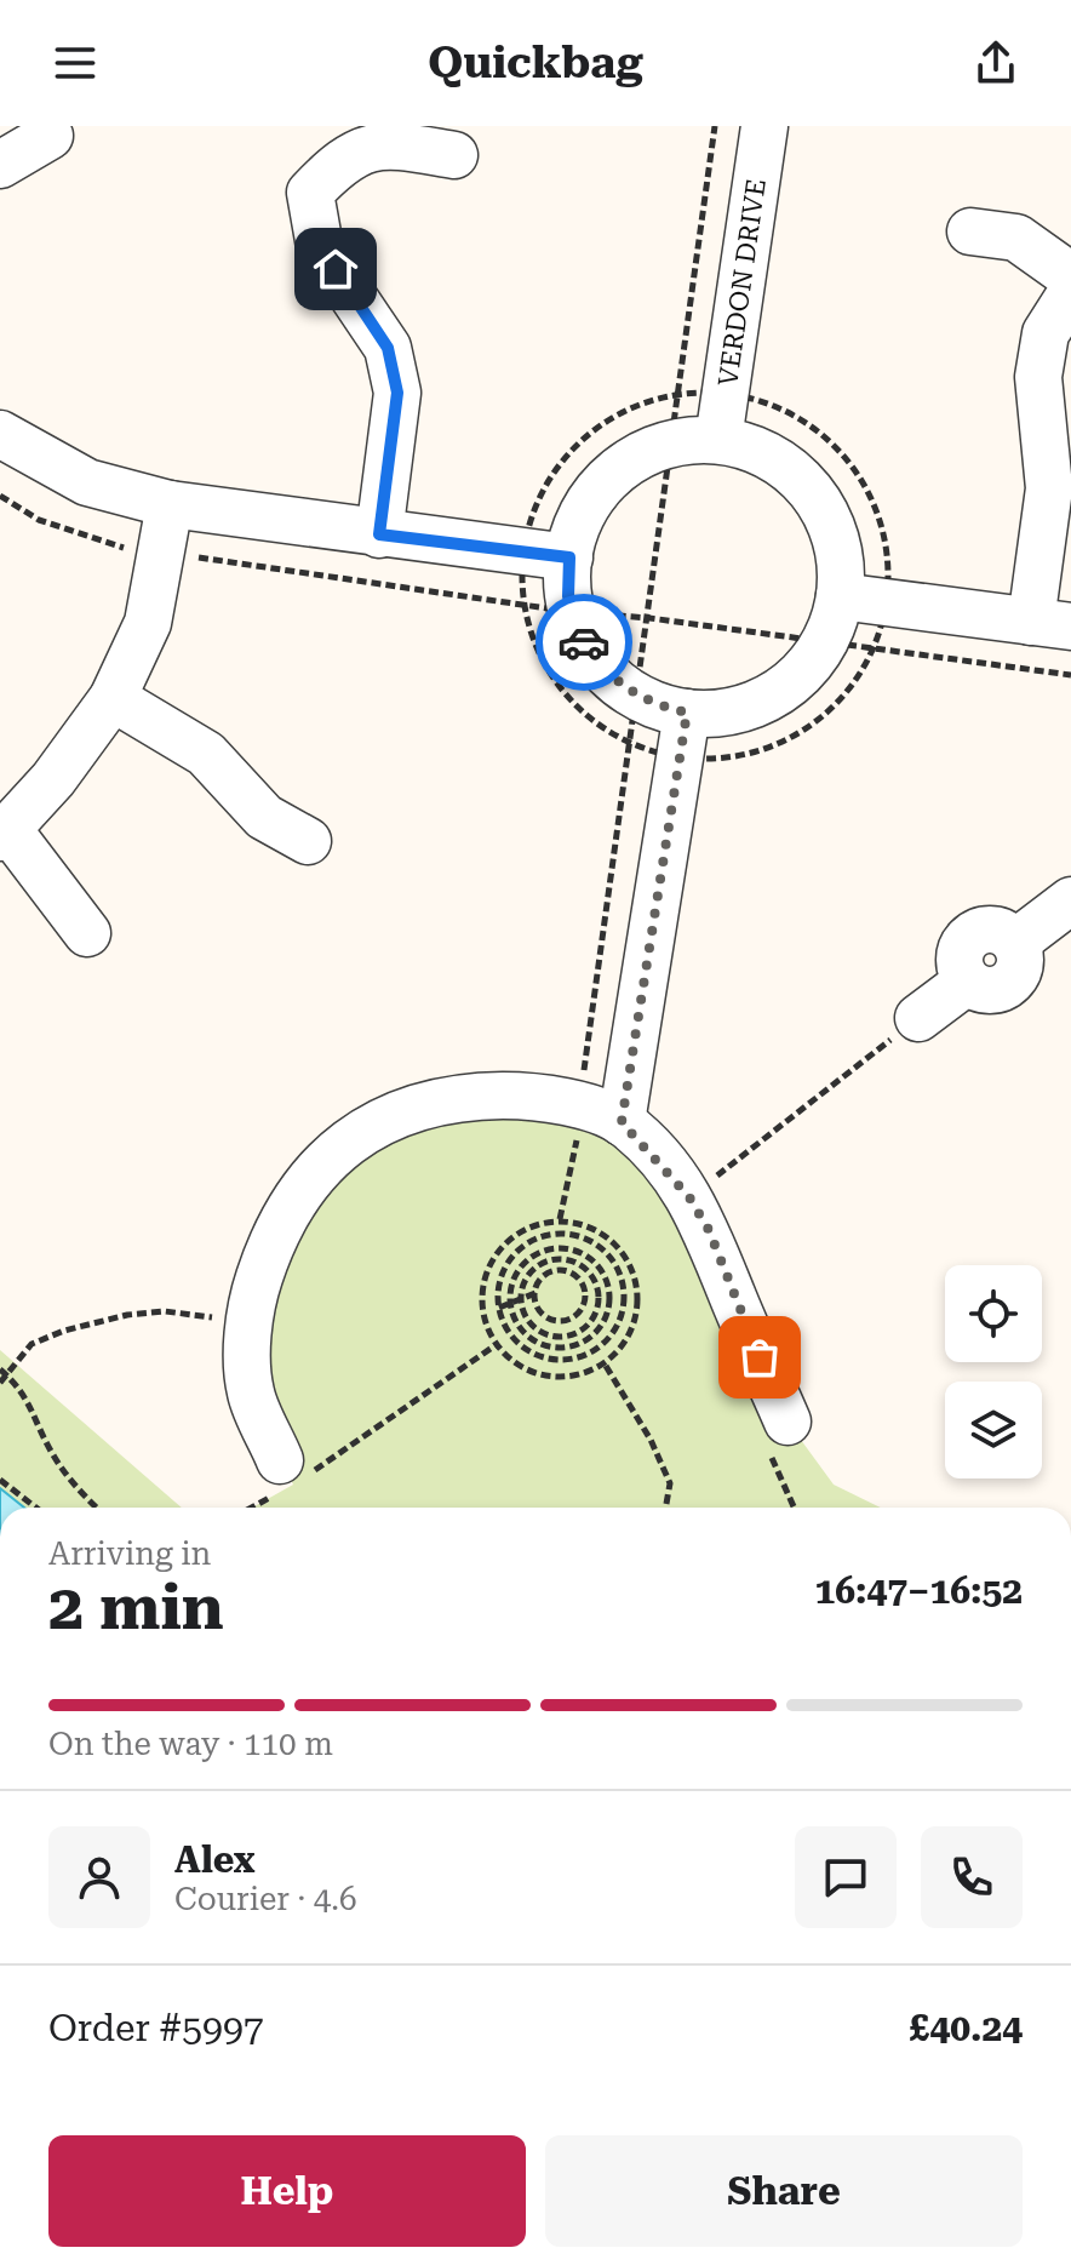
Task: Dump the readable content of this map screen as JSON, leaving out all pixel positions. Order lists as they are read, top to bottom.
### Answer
{
  "streets": {
    "street": ["VERDON DRIVE"]
  },
  "page": {
    "header": "Quickbag",
    "heading": ["2 min", "Arriving in", "16:47–16:52"],
    "panel": [
      "Alex",
      "Courier · 4.6",
      "Order #5997",
      "£40.24"
    ],
    "bar": "On the way · 110 m",
    "buttons": ["Help", "Share"]
  }
}
